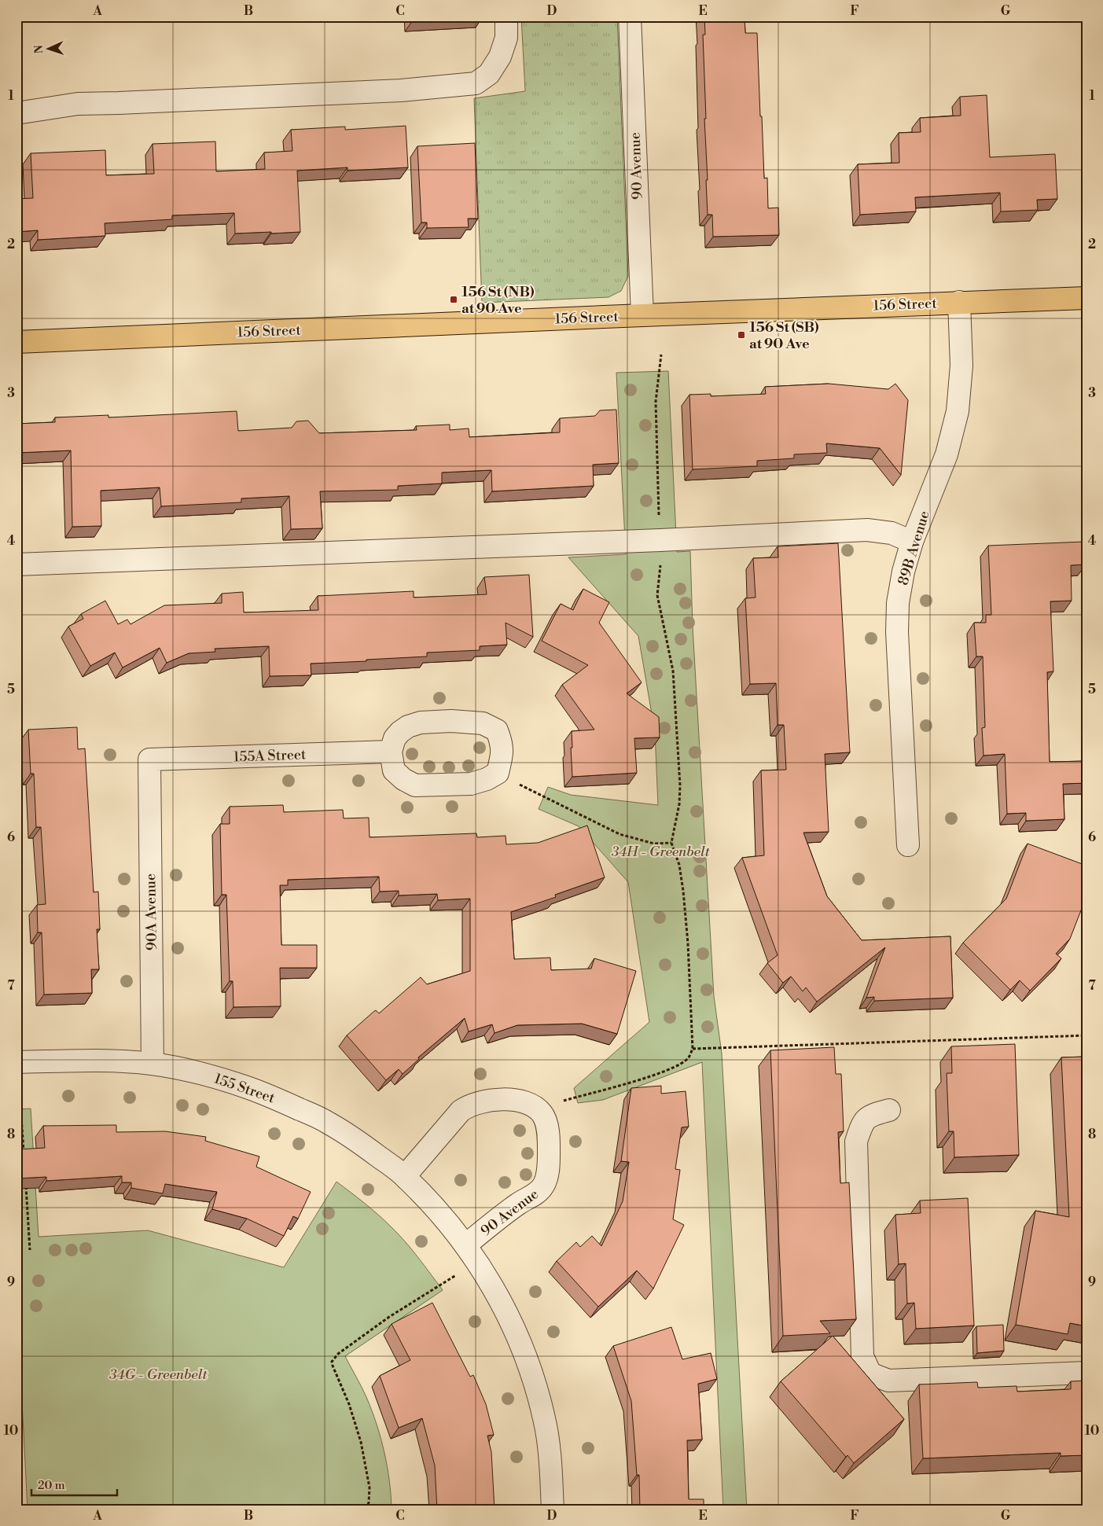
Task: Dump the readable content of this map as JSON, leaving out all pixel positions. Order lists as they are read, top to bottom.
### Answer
{
  "streets": {
    "main road": ["156 Street"],
    "street": [
      "90 Avenue",
      "89B Avenue",
      "155A Street",
      "90A Avenue",
      "155 Street"
    ]
  },
  "crossings": [
    ["90 Avenue", "156 Street"],
    ["90 Avenue", "155 Street"],
    ["156 Street", "89B Avenue"],
    ["155A Street", "90A Avenue"],
    ["90A Avenue", "155 Street"]
  ],
  "parks": ["34H - Greenbelt", "34G - Greenbelt"],
  "places": {
    "transit": ["156 St (NB) at 90 Ave", "156 St (SB) at 90 Ave"]
  },
  "scale_bar": "20 m",
  "north": "left",
  "grid": {
    "columns": [
      "A",
      "B",
      "C",
      "D",
      "E",
      "F",
      "G"
    ],
    "rows": [
      "1",
      "2",
      "3",
      "4",
      "5",
      "6",
      "7",
      "8",
      "9",
      "10"
    ]
  }
}
